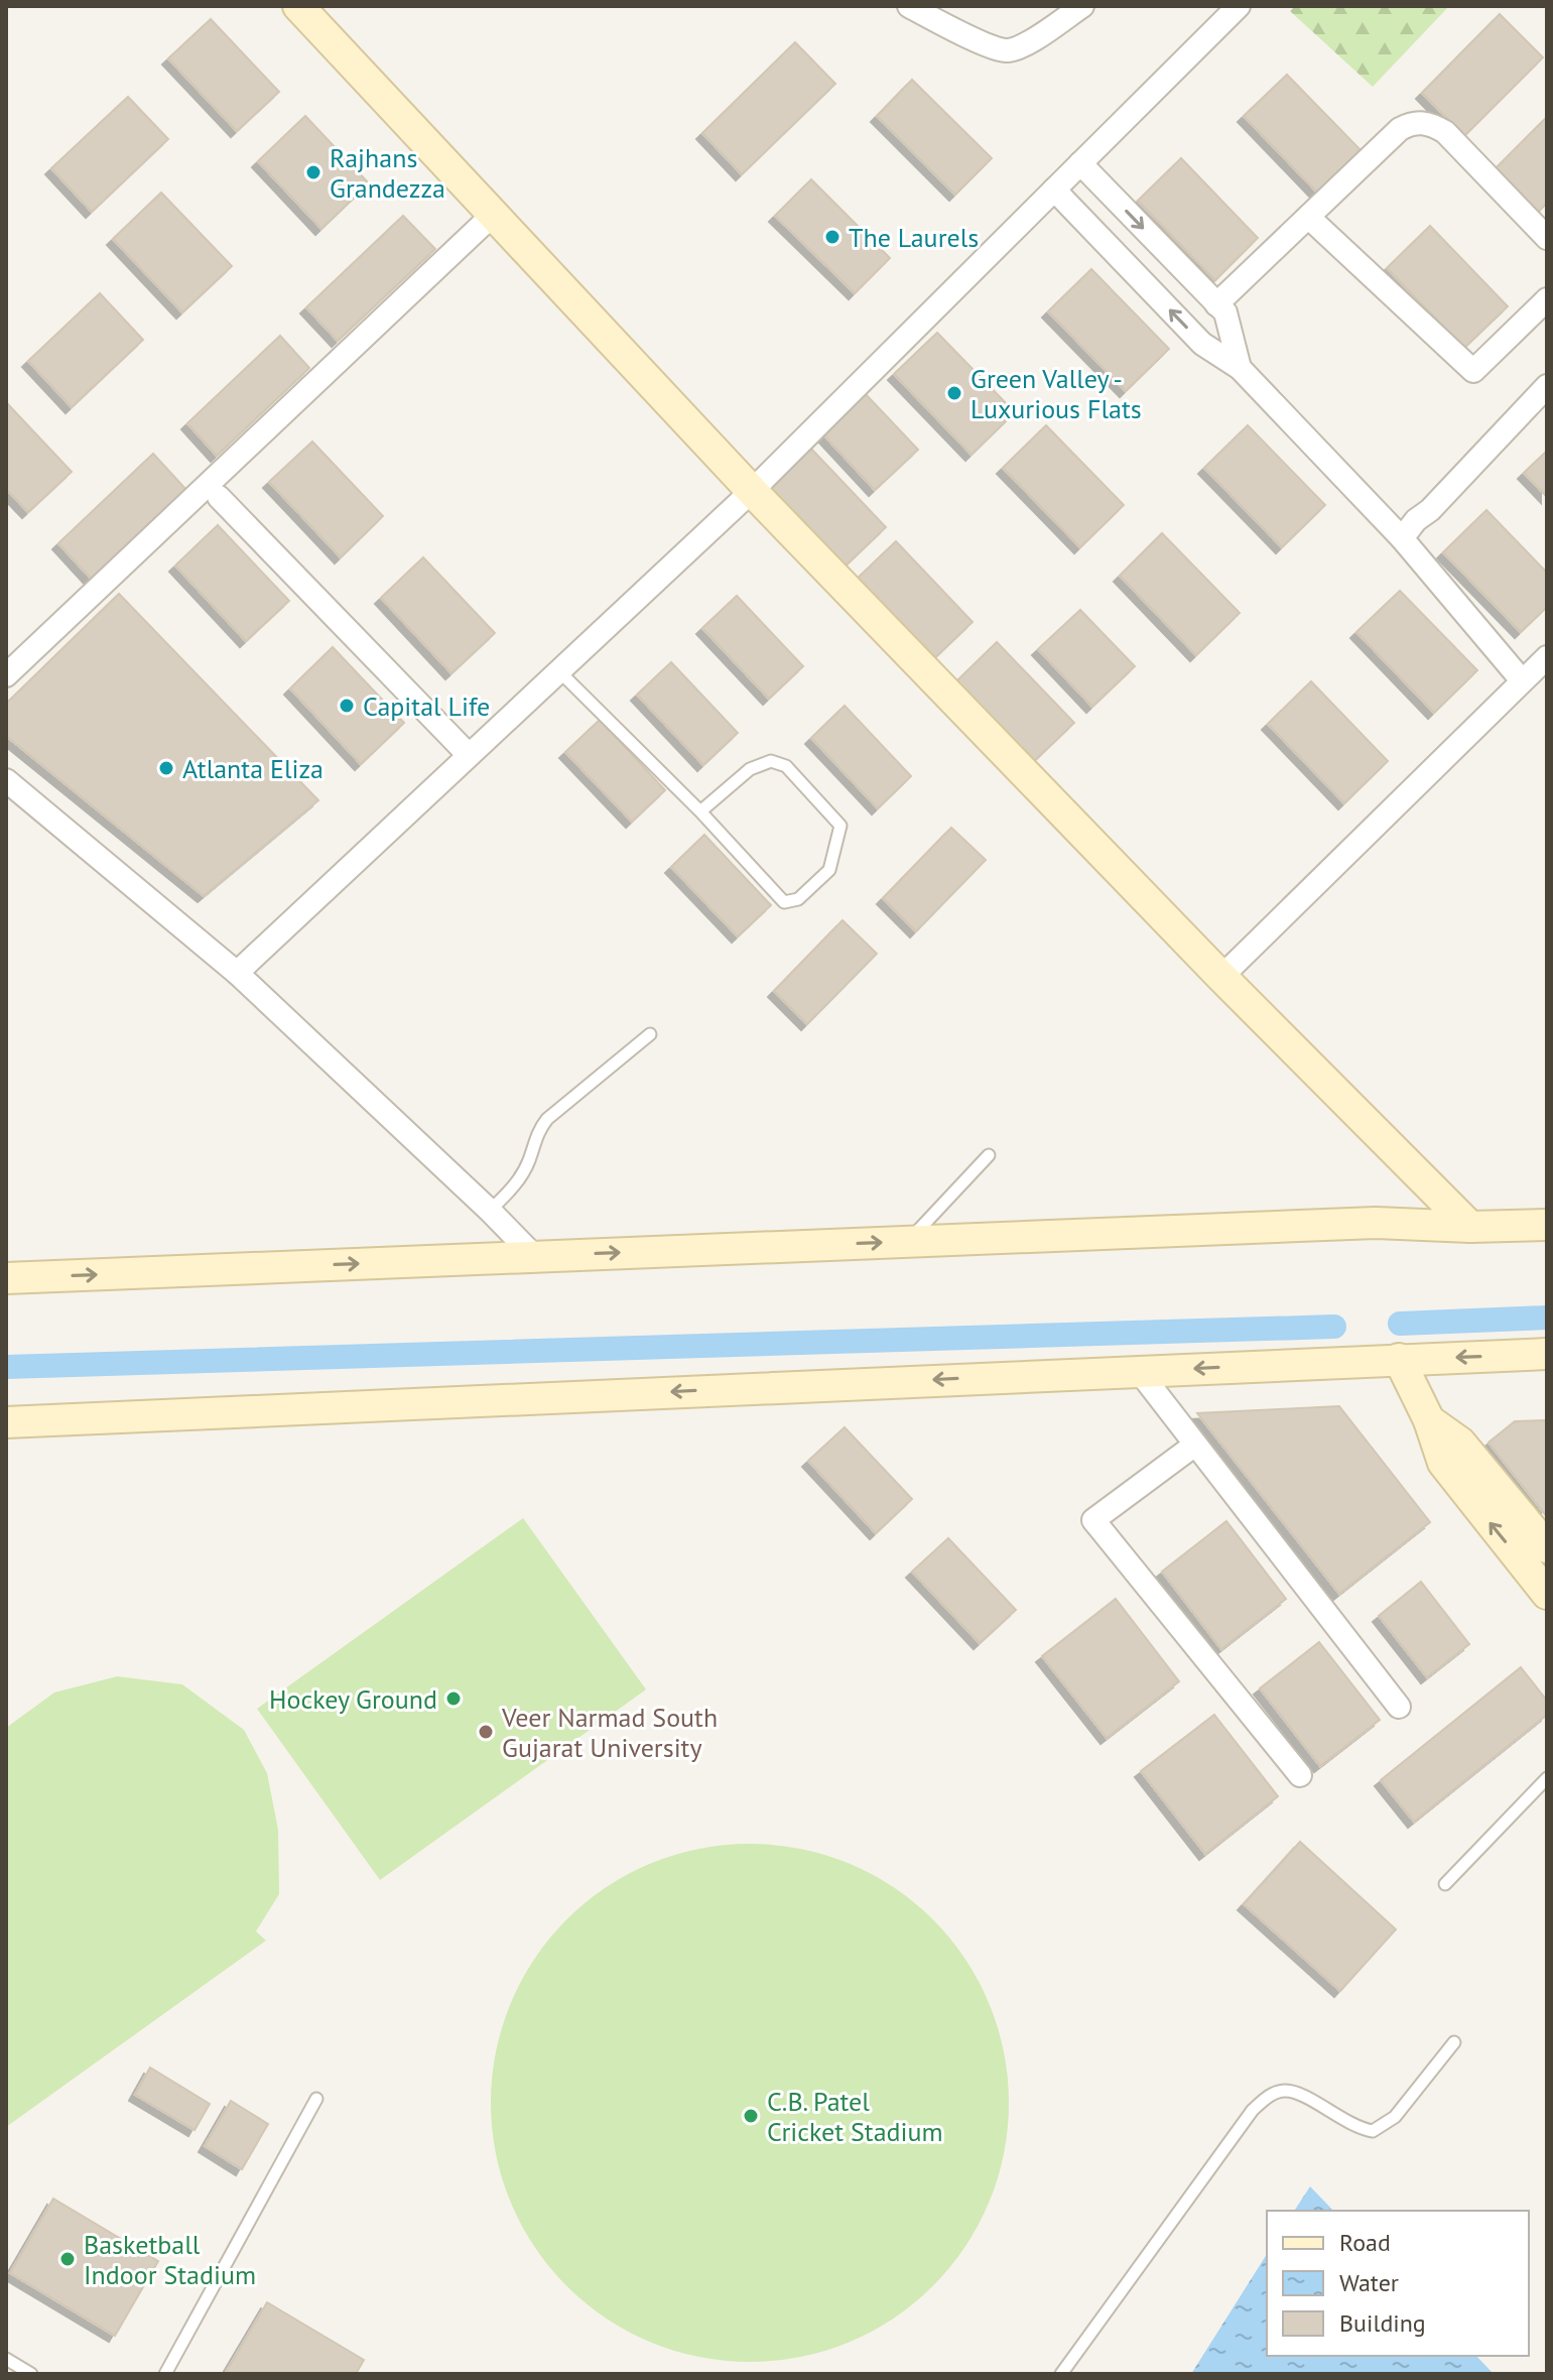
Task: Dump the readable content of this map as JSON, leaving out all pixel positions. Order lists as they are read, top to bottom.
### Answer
{
  "places": [
    "Rajhans Grandezza",
    "The Laurels",
    "Green Valley - Luxurious Flats",
    "Capital Life",
    "Atlanta Eliza",
    "Hockey Ground",
    "Veer Narmad South Gujarat University",
    "C.B. Patel Cricket Stadium",
    "Basketball Indoor Stadium"
  ],
  "legend": ["Road", "Water", "Building"]
}
